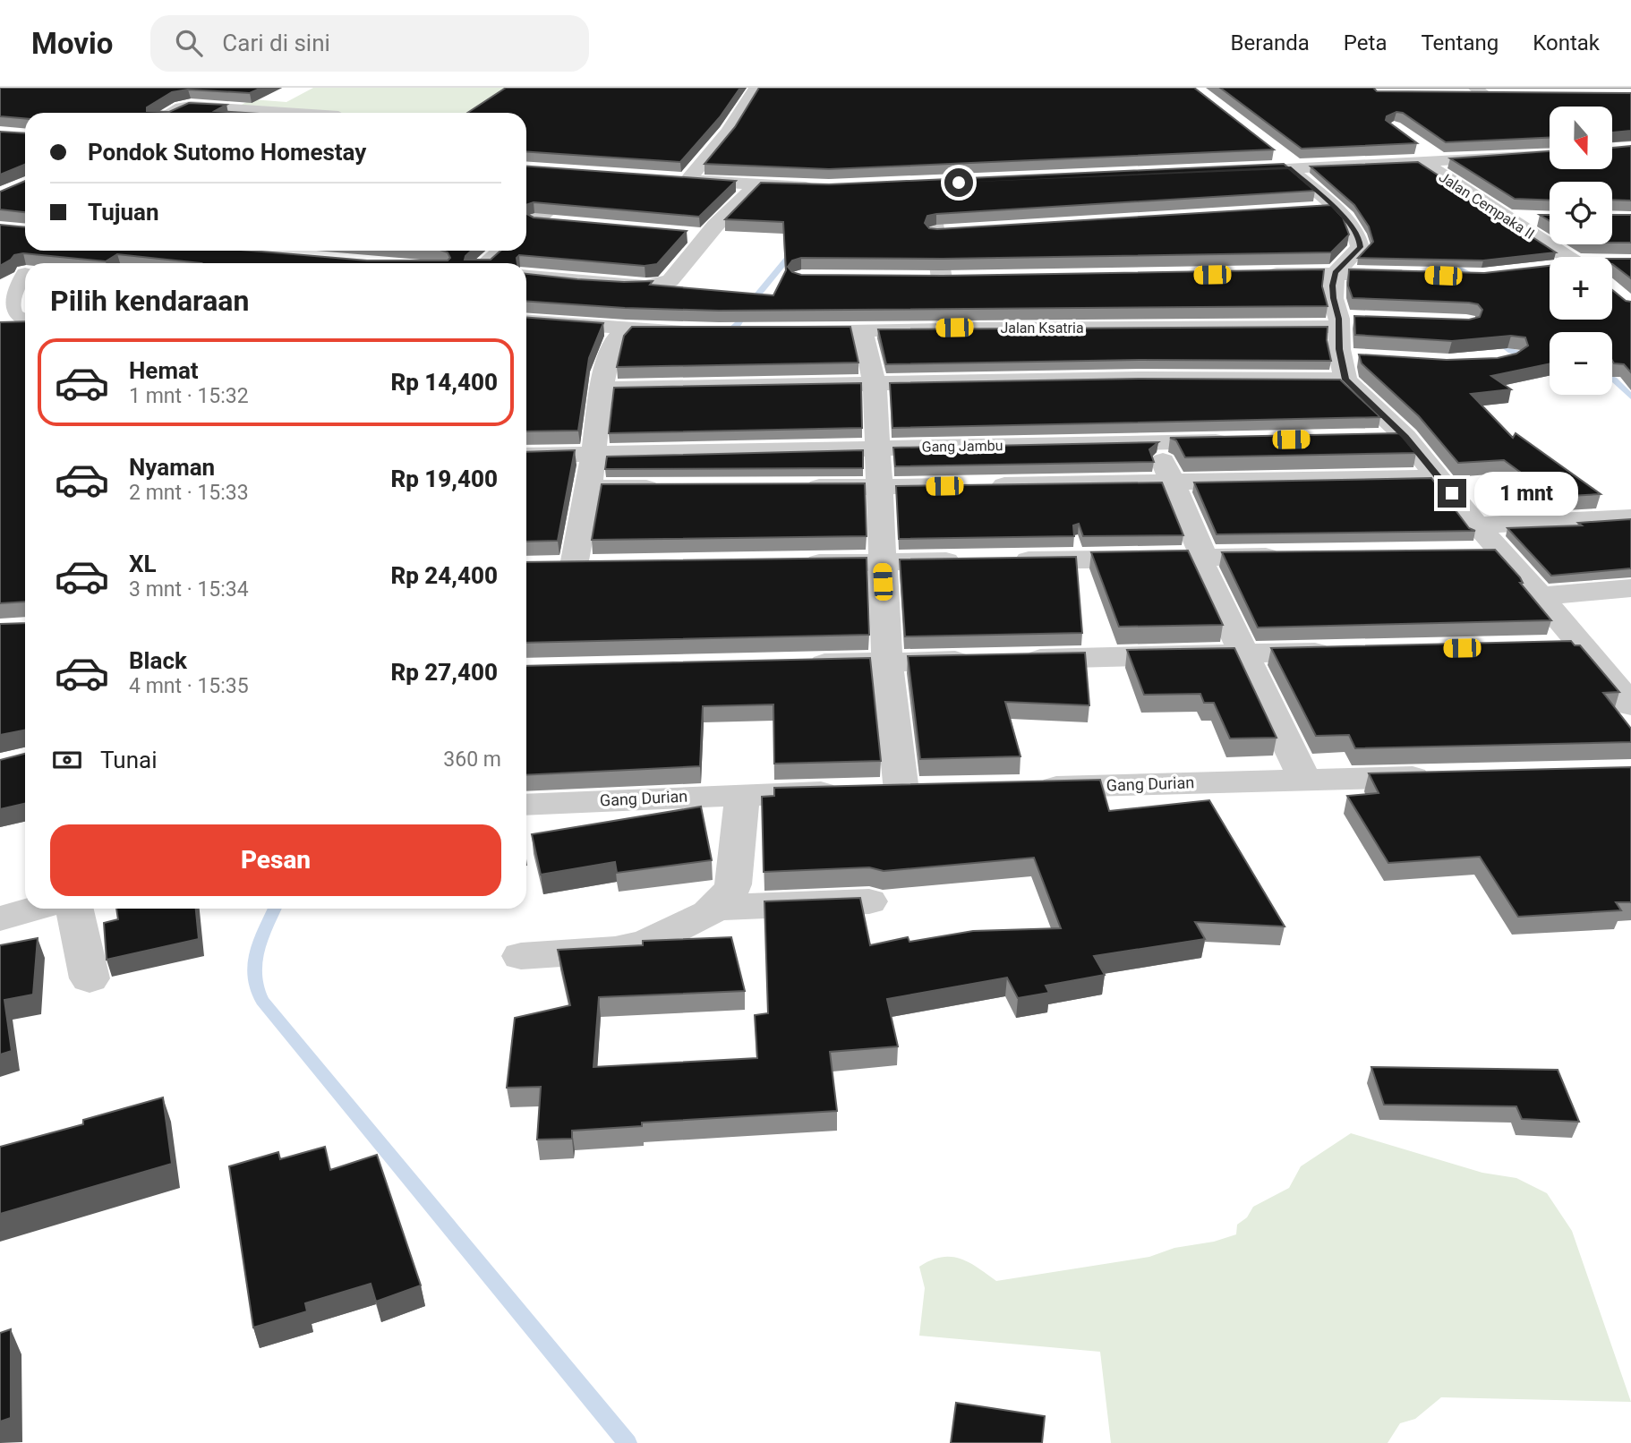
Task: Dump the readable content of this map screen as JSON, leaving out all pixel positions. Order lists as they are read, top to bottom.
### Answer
{
  "streets": {
    "street": [
      "Jalan Cempaka II",
      "Jalan Ksatria",
      "Gang Jambu",
      "Gang Durian"
    ]
  },
  "north": "bottom",
  "page": {
    "header": "Movio",
    "search": "Cari di sini",
    "nav": [
      "Beranda",
      "Peta",
      "Tentang",
      "Kontak"
    ],
    "map_buttons": ["+", "−"],
    "banner": ["Pondok Sutomo Homestay", "Tujuan"],
    "heading": "Pilih kendaraan",
    "list": [
      {
        "name": "Hemat",
        "note": "1 mnt · 15:32",
        "value": "Rp 14,400"
      },
      {
        "name": "Nyaman",
        "note": "2 mnt · 15:33",
        "value": "Rp 19,400"
      },
      {
        "name": "XL",
        "note": "3 mnt · 15:34",
        "value": "Rp 24,400"
      },
      {
        "name": "Black",
        "note": "4 mnt · 15:35",
        "value": "Rp 27,400"
      }
    ],
    "bubble": "1 mnt",
    "pay": ["Tunai", "360 m"],
    "buttons": "Pesan"
  }
}
